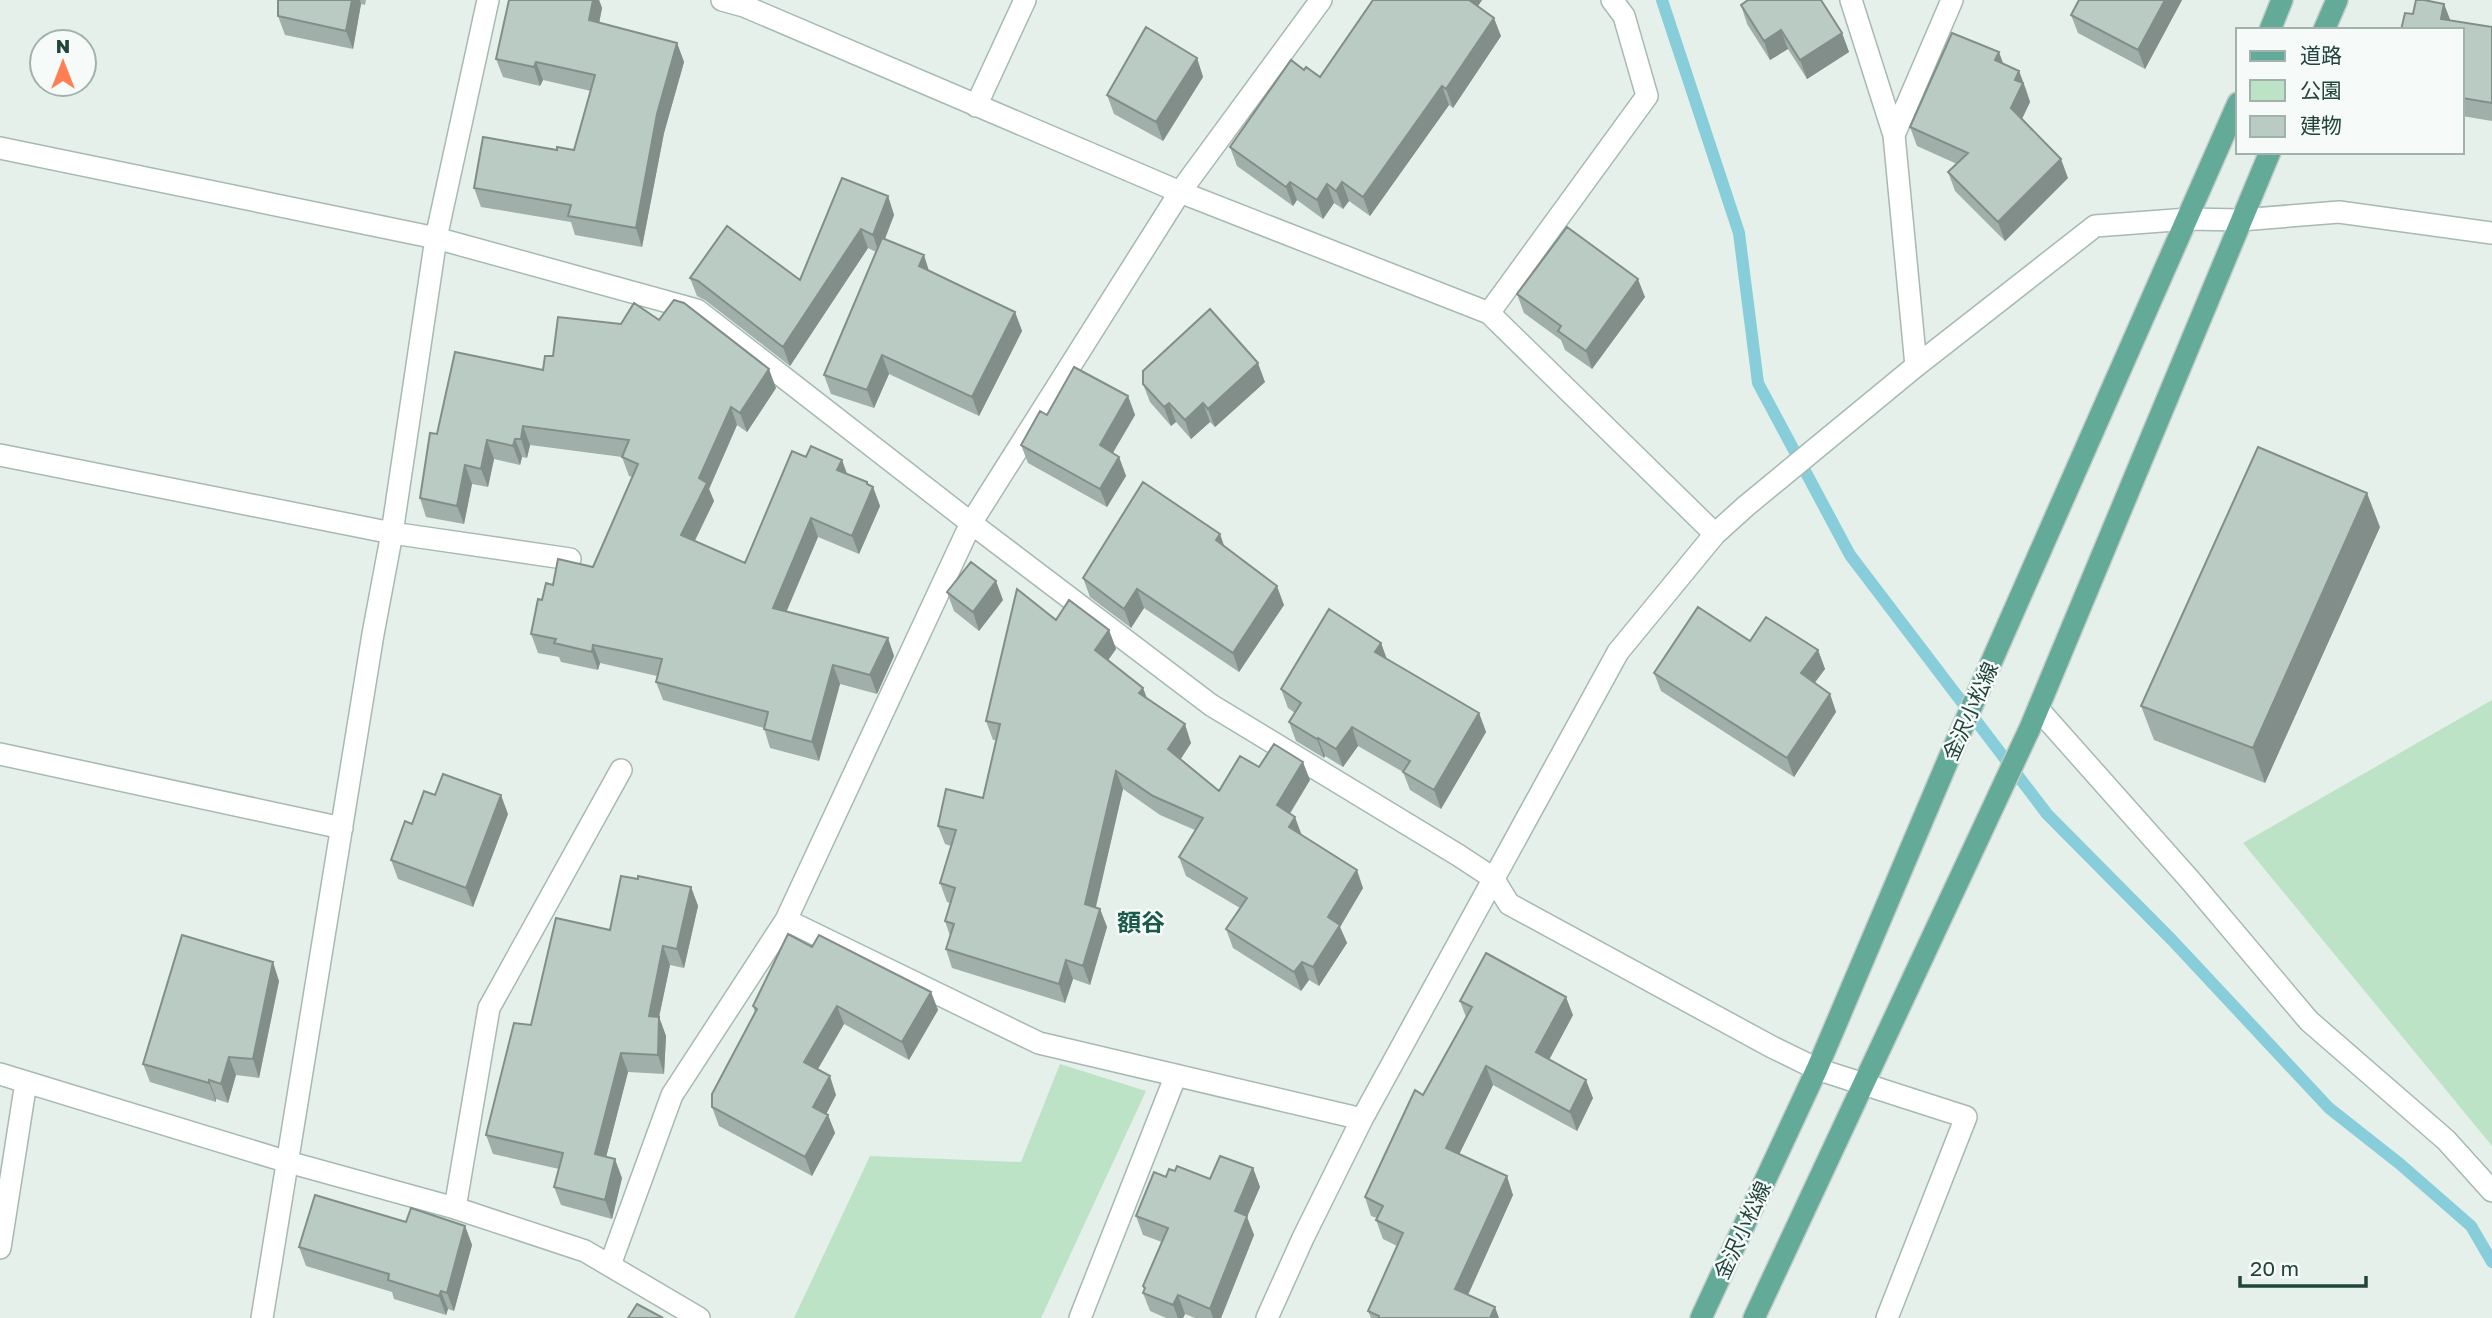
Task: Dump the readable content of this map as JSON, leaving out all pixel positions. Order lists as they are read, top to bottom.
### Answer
{
  "streets": {
    "main road": ["金沢小松線"]
  },
  "districts": ["額谷"],
  "legend": ["道路", "公園", "建物"],
  "scale_bar": "20 m",
  "north": "top"
}
